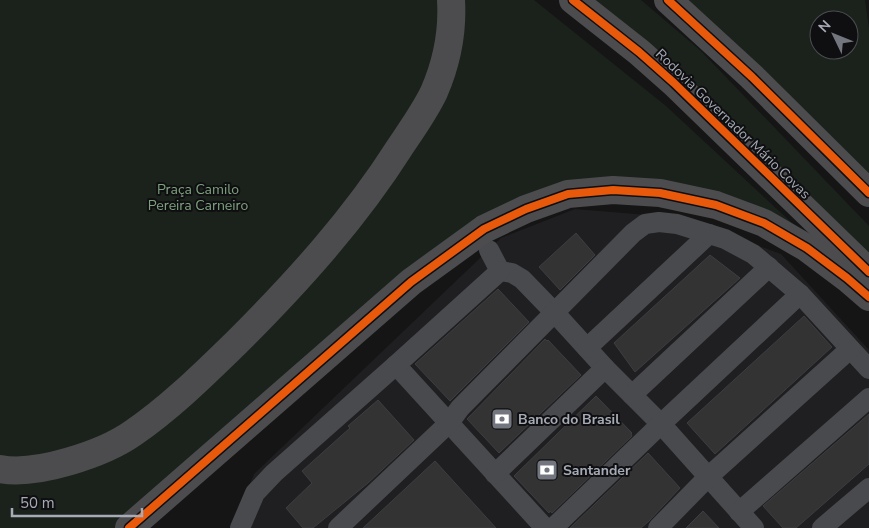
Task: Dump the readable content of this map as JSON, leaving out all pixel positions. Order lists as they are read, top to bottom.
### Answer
{
  "streets": {
    "highway": ["Rodovia Governador Mário Covas"]
  },
  "parks": ["Praça Camilo Pereira Carneiro"],
  "places": {
    "bank": ["Banco do Brasil", "Santander"]
  },
  "scale_bar": "50 m",
  "north": "top left"
}
